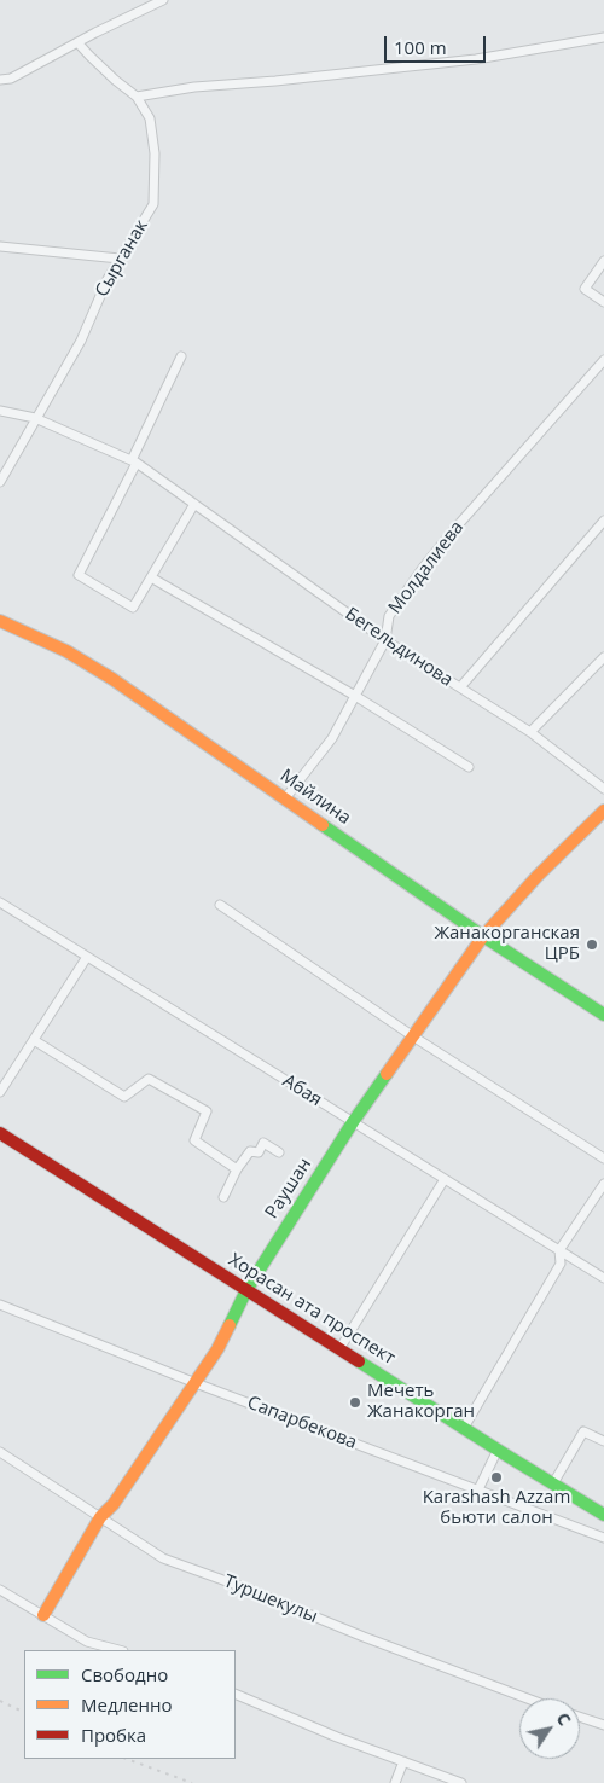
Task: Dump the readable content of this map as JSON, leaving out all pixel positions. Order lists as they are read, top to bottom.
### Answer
{
  "streets": {
    "street": [
      "Сырганак",
      "Молдалиева",
      "Бегельдинова",
      "Майлина",
      "Абая",
      "Раушан",
      "Хорасан ата проспект",
      "Сапарбекова",
      "Туршекулы"
    ]
  },
  "crossings": [
    ["Сырганак", "Бегельдинова"],
    ["Молдалиева", "Бегельдинова"],
    ["Молдалиева", "Майлина"],
    ["Майлина", "Раушан"],
    ["Абая", "Раушан"],
    ["Раушан", "Хорасан ата проспект"],
    ["Раушан", "Сапарбекова"],
    ["Раушан", "Туршекулы"]
  ],
  "places": ["Жанакорганская ЦРБ", "Мечеть Жанакорган", "Karashash Azzam бьюти салон"],
  "legend": ["Свободно", "Медленно", "Пробка"],
  "scale_bar": "100 m",
  "north": "top right"
}
